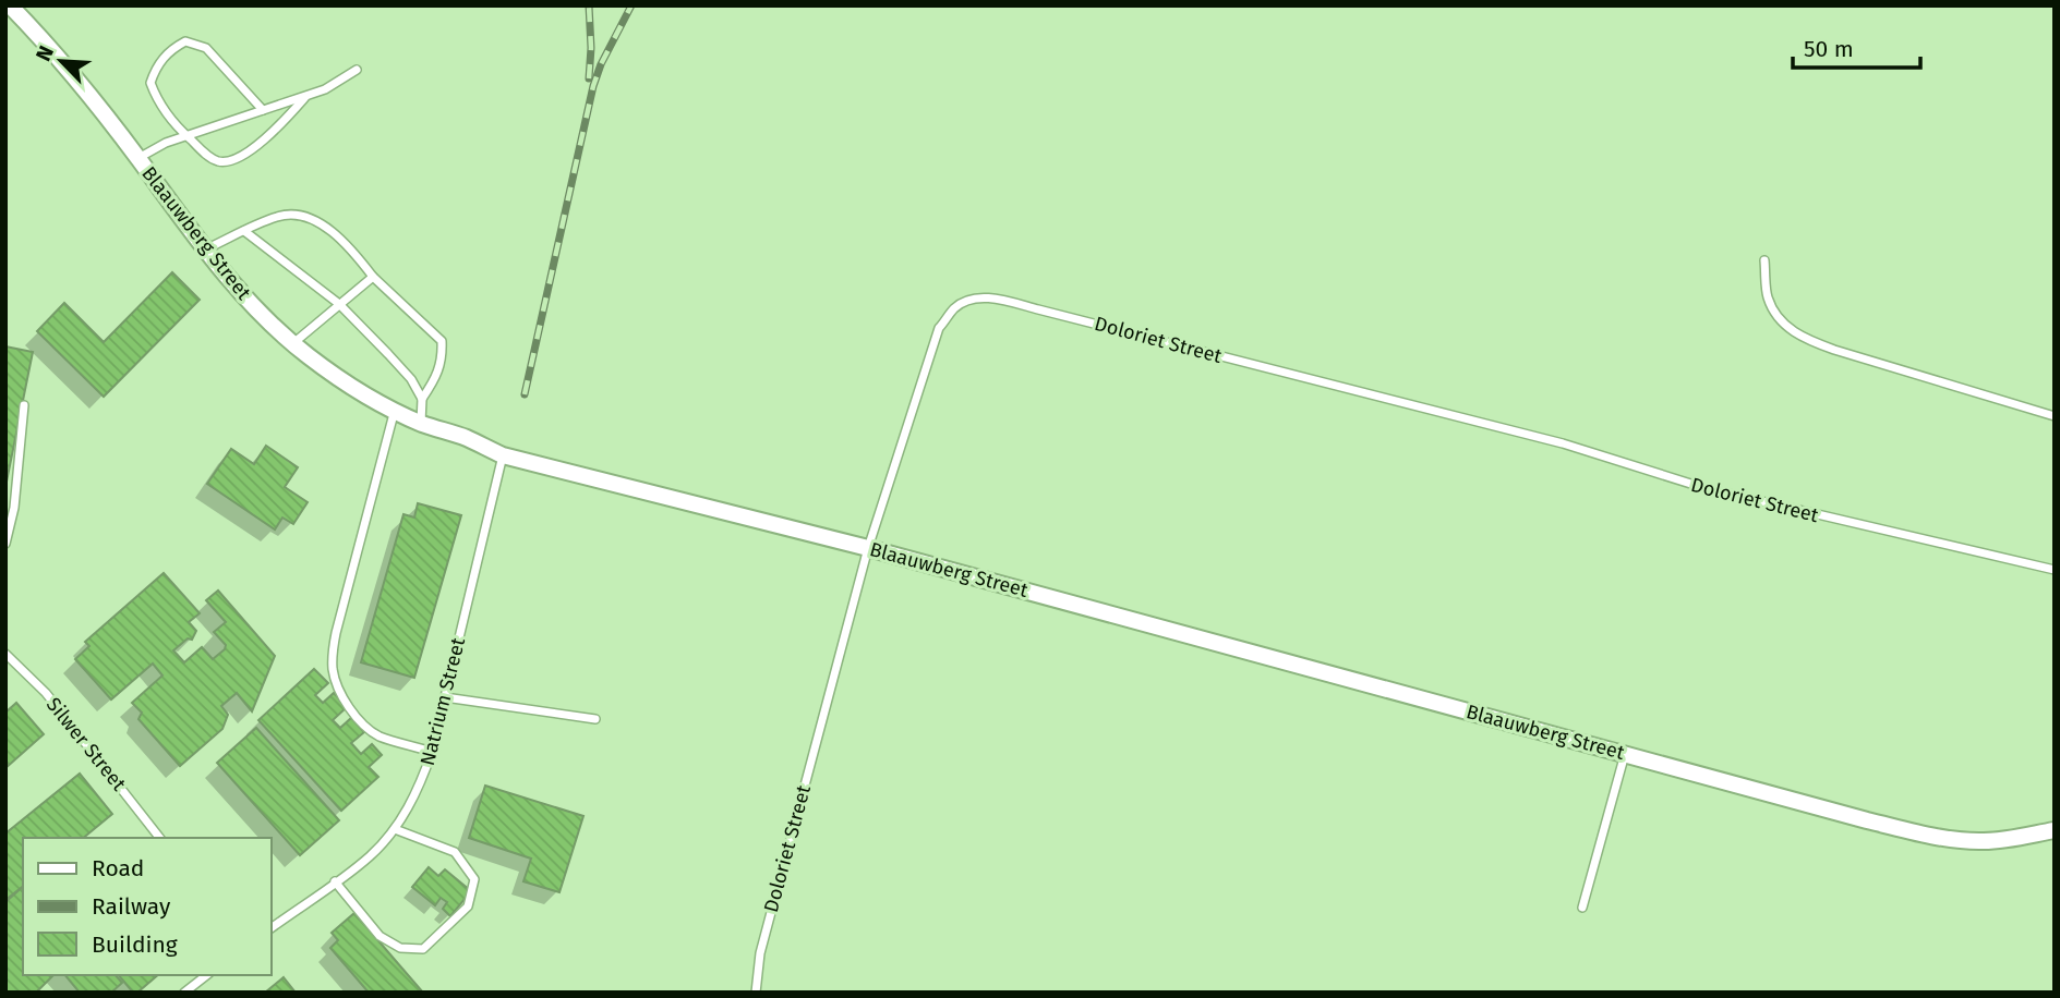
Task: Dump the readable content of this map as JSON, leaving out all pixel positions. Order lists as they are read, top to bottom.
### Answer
{
  "streets": {
    "street": ["Blaauwberg Street"],
    "lane": ["Doloriet Street", "Natrium Street", "Silwer Street"]
  },
  "crossings": [
    ["Blaauwberg Street", "Doloriet Street"],
    ["Blaauwberg Street", "Natrium Street"]
  ],
  "legend": ["Road", "Railway", "Building"],
  "scale_bar": "50 m",
  "north": "top left"
}
